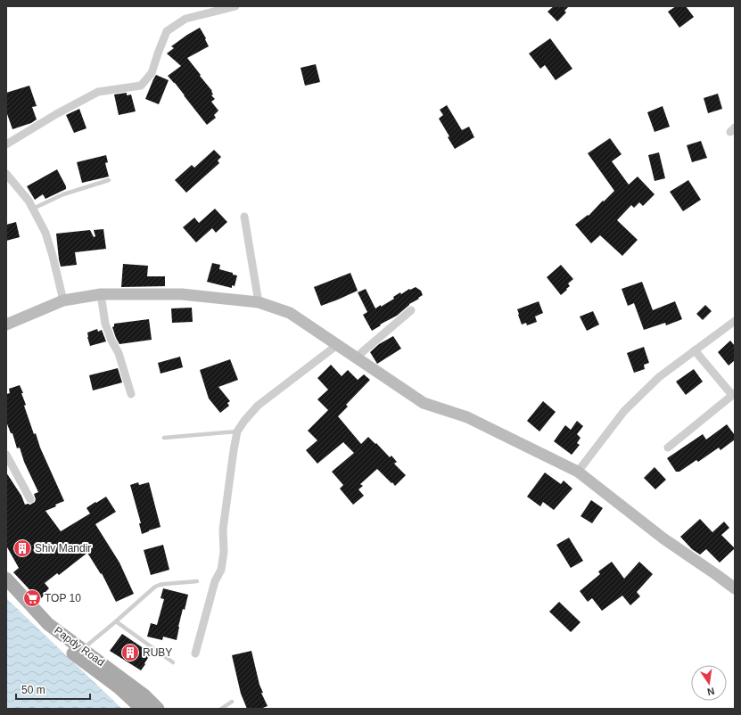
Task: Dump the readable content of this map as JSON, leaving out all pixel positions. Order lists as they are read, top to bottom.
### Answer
{
  "streets": {
    "main road": ["Papdy Road"]
  },
  "places": {
    "building": ["Shiv Mandir", "RUBY"],
    "supermarket": ["TOP 10"]
  },
  "scale_bar": "50 m",
  "north": "bottom"
}
